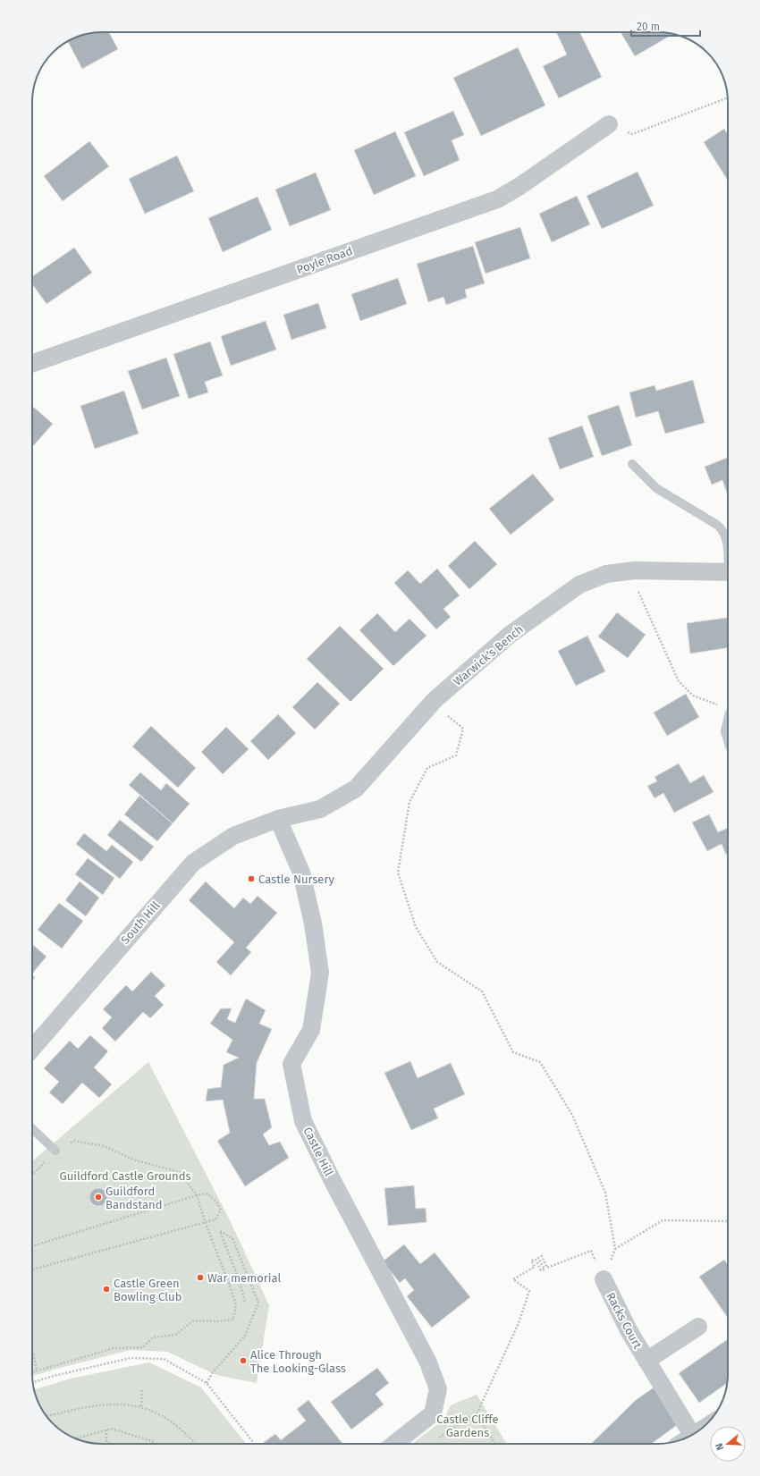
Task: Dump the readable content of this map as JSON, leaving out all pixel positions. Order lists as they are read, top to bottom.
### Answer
{
  "streets": {
    "street": [
      "Poyle Road",
      "Warwick's Bench",
      "South Hill",
      "Castle Hill",
      "Racks Court"
    ]
  },
  "crossings": [
    ["Warwick's Bench", "South Hill"],
    ["Warwick's Bench", "Castle Hill"],
    ["South Hill", "Castle Hill"]
  ],
  "parks": ["Guildford Castle Grounds", "Castle Cliffe Gardens"],
  "places": [
    "Castle Nursery",
    "Guildford Bandstand",
    "War memorial",
    "Castle Green Bowling Club",
    "Alice Through The Looking-Glass"
  ],
  "scale_bar": "20 m",
  "north": "left"
}
